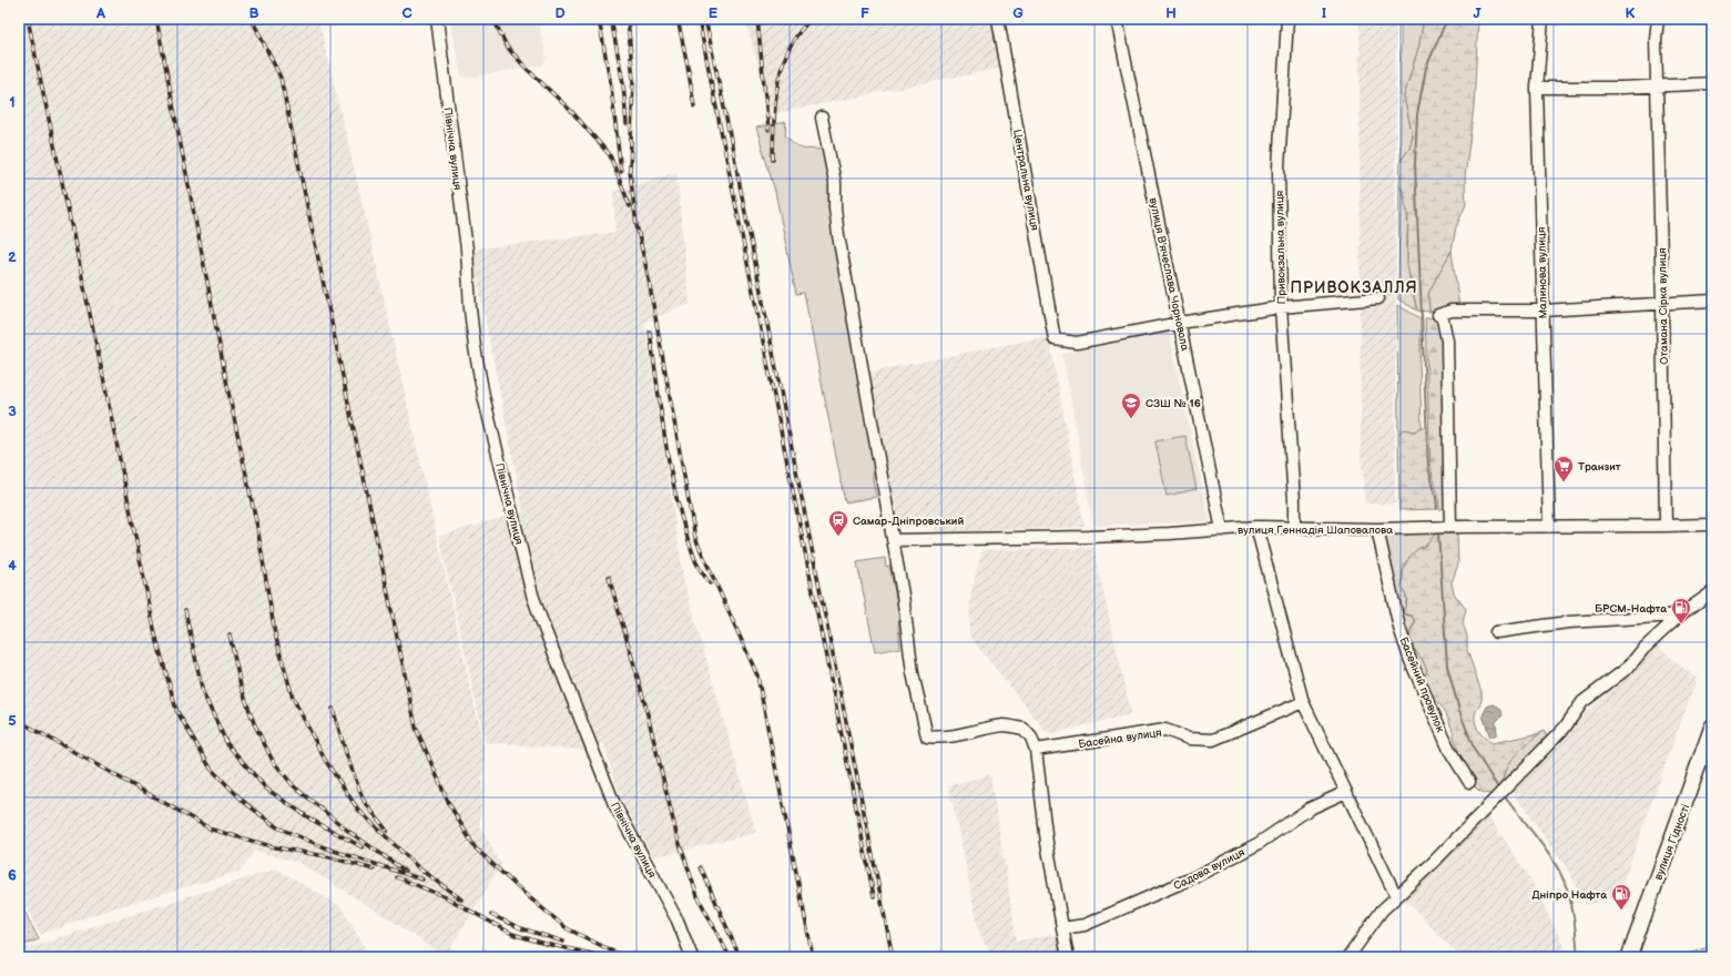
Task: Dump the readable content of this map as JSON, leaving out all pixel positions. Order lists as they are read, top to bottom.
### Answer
{
  "streets": {
    "main road": ["вулиця Гідності"],
    "street": [
      "Північна вулиця",
      "Центральна вулиця",
      "Привокзальна вулиця",
      "Малинова вулиця",
      "вулиця В'ячеслава Чорновола",
      "Отамана Сірка вулиця",
      "вулиця Геннадія Шаповалова",
      "Басейний провулок",
      "Басейна вулиця",
      "Садова вулиця"
    ]
  },
  "crossings": [
    ["Центральна вулиця", "вулиця В'ячеслава Чорновола"],
    ["Привокзальна вулиця", "вулиця Геннадія Шаповалова"],
    ["Малинова вулиця", "вулиця Геннадія Шаповалова"],
    ["вулиця В'ячеслава Чорновола", "вулиця Геннадія Шаповалова"],
    ["Отамана Сірка вулиця", "вулиця Геннадія Шаповалова"],
    ["вулиця Геннадія Шаповалова", "Басейний провулок"]
  ],
  "districts": ["ПРИВОКЗАЛЛЯ"],
  "places": {
    "school or university": ["СЗШ № 16"],
    "supermarket": ["Транзит"],
    "station": ["Самар-Дніпровський"],
    "fuel station": ["БРСМ-Нафта", "Дніпро Нафта"]
  },
  "grid": {
    "columns": [
      "A",
      "B",
      "C",
      "D",
      "E",
      "F",
      "G",
      "H",
      "I",
      "J",
      "K"
    ],
    "rows": [
      "1",
      "2",
      "3",
      "4",
      "5",
      "6"
    ]
  }
}
